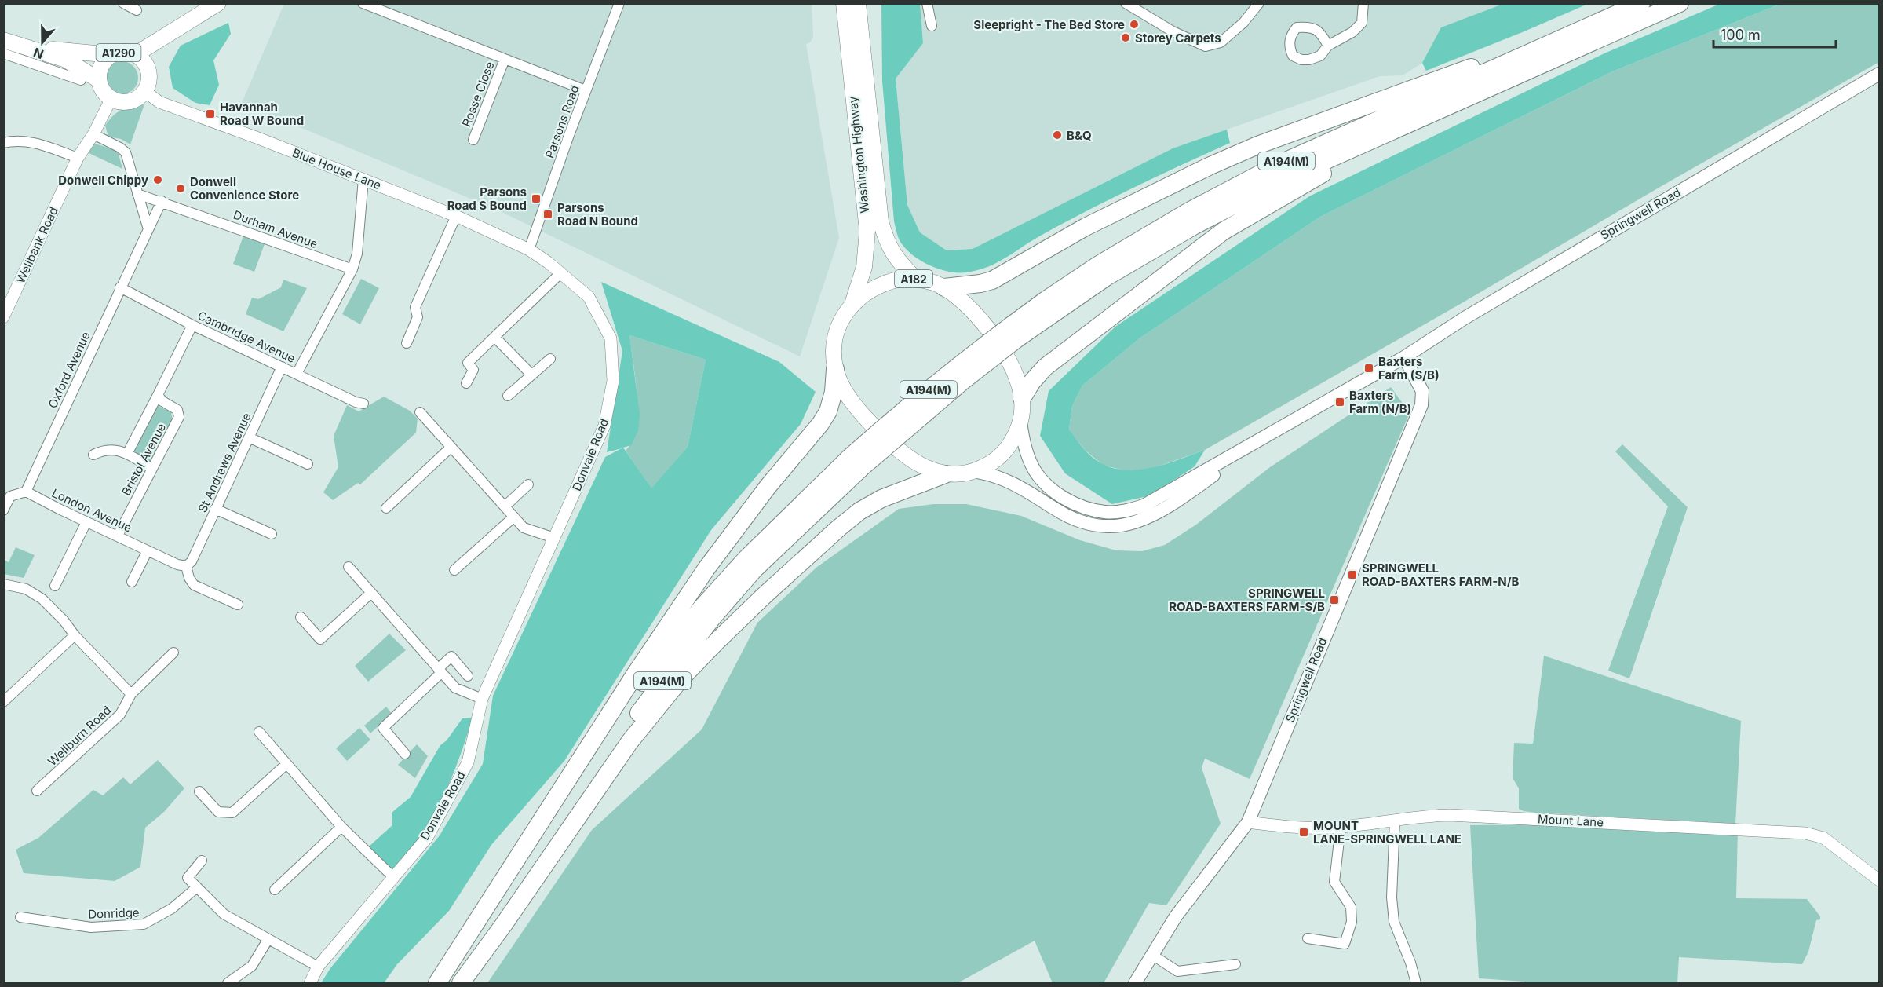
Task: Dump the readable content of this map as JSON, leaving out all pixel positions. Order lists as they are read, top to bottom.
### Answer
{
  "streets": {
    "highway": ["A194(M)"],
    "main road": [
      "A1290",
      "Washington Highway",
      "Springwell Road",
      "A182"
    ],
    "street": [
      "Rosse Close",
      "Parsons Road",
      "Blue House Lane",
      "Durham Avenue",
      "Wellbank Road",
      "Cambridge Avenue",
      "Oxford Avenue",
      "Donvale Road",
      "Bristol Avenue",
      "St Andrews Avenue",
      "London Avenue",
      "Wellburn Road",
      "Mount Lane",
      "Donridge"
    ]
  },
  "crossings": [
    ["A1290", "Blue House Lane"],
    ["A1290", "Wellbank Road"],
    ["Rosse Close", "Parsons Road"],
    ["Parsons Road", "Blue House Lane"],
    ["Parsons Road", "Donvale Road"],
    ["Washington Highway", "A182"],
    ["A194(M)", "A182"],
    ["Blue House Lane", "Wellbank Road"],
    ["Blue House Lane", "Donvale Road"],
    ["Springwell Road", "A182"],
    ["Springwell Road", "Mount Lane"],
    ["Durham Avenue", "Oxford Avenue"],
    ["Cambridge Avenue", "Oxford Avenue"],
    ["Cambridge Avenue", "St Andrews Avenue"],
    ["Oxford Avenue", "London Avenue"],
    ["Bristol Avenue", "London Avenue"],
    ["St Andrews Avenue", "London Avenue"]
  ],
  "places": {
    "other": [
      "Sleepright - The Bed Store",
      "Storey Carpets",
      "B&Q",
      "Donwell Chippy",
      "Donwell Convenience Store"
    ],
    "transit": [
      "Havannah Road W Bound",
      "Parsons Road S Bound",
      "Parsons Road N Bound",
      "Baxters Farm (S/B)",
      "Baxters Farm (N/B)",
      "SPRINGWELL ROAD-BAXTERS FARM-N/B",
      "SPRINGWELL ROAD-BAXTERS FARM-S/B",
      "MOUNT LANE-SPRINGWELL LANE"
    ]
  },
  "scale_bar": "100 m",
  "north": "bottom"
}
